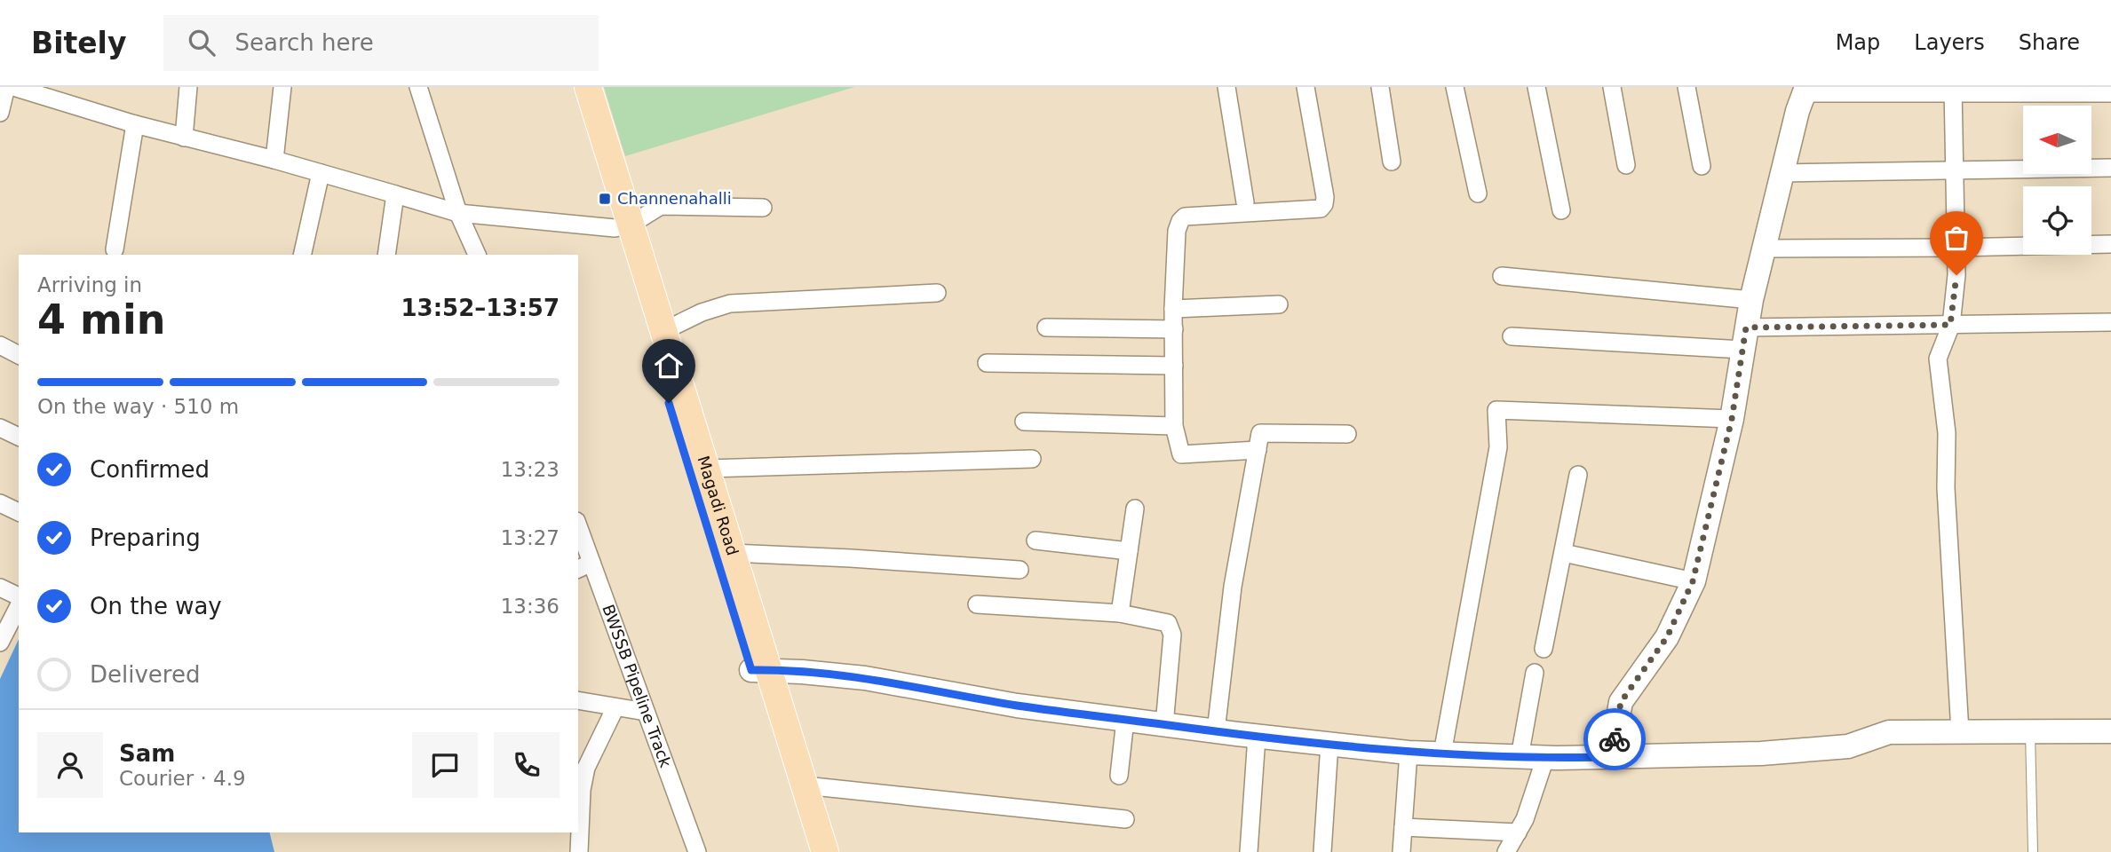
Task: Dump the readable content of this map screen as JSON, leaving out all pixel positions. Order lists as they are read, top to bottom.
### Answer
{
  "streets": {
    "main road": ["Magadi Road"],
    "street": ["BWSSB Pipeline Track"]
  },
  "places": {
    "transit": ["Channenahalli"]
  },
  "north": "left",
  "page": {
    "header": "Bitely",
    "search": "Search here",
    "nav": ["Map", "Layers", "Share"],
    "heading": ["4 min", "Arriving in", "13:52–13:57"],
    "panel": ["Sam", "Courier · 4.9"],
    "bar": "On the way · 510 m",
    "list": [
      ["Confirmed", "13:23"],
      ["Preparing", "13:27"],
      ["On the way", "13:36"],
      "Delivered"
    ]
  }
}
